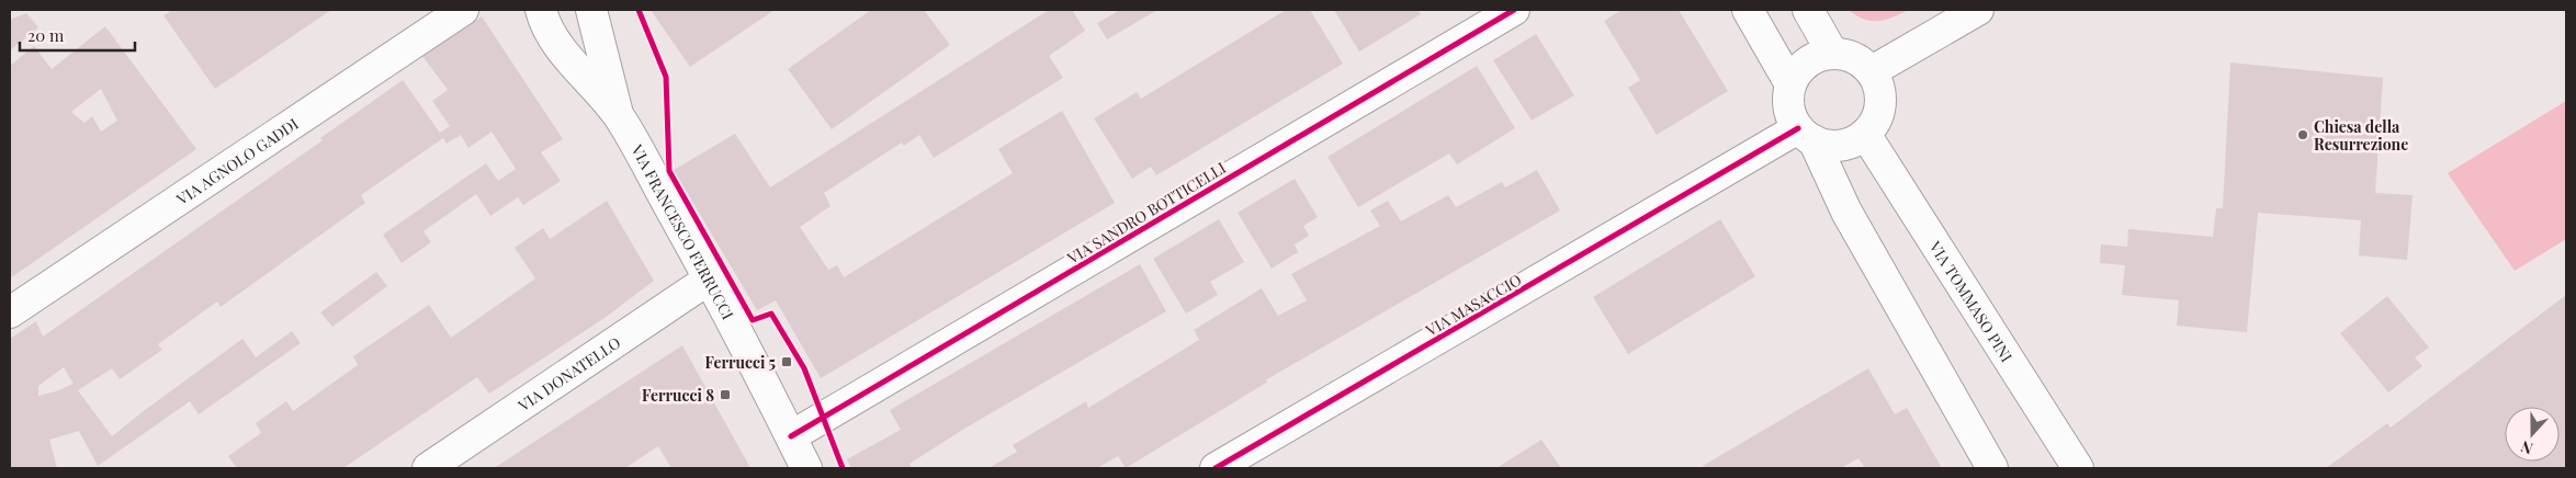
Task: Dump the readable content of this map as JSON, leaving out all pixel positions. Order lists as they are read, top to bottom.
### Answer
{
  "streets": {
    "street": [
      "VIA AGNOLO GADDI",
      "VIA SANDRO BOTTICELLI",
      "VIA FRANCESCO FERRUCCI",
      "VIA TOMMASO PINI",
      "VIA MASACCIO",
      "VIA DONATELLO"
    ]
  },
  "crossings": [
    ["VIA SANDRO BOTTICELLI", "VIA FRANCESCO FERRUCCI"],
    ["VIA FRANCESCO FERRUCCI", "VIA DONATELLO"],
    ["VIA TOMMASO PINI", "VIA MASACCIO"]
  ],
  "places": {
    "other": ["Chiesa della Resurrezione"],
    "transit": ["Ferrucci 5", "Ferrucci 8"]
  },
  "scale_bar": "20 m",
  "north": "bottom"
}
